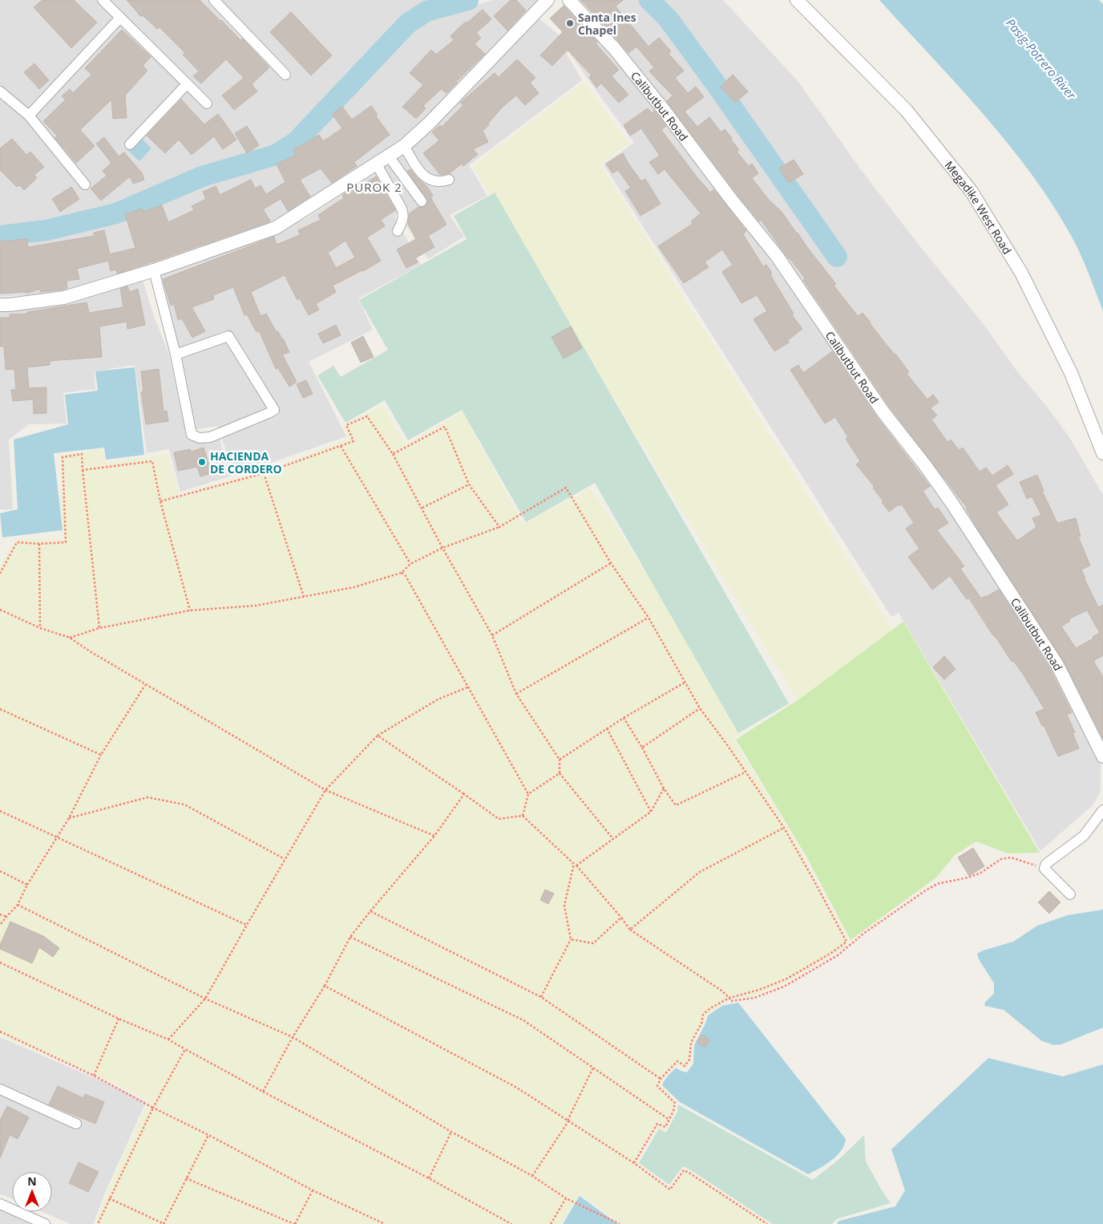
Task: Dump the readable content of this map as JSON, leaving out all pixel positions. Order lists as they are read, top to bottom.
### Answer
{
  "streets": {
    "street": ["Calibutbut Road", "Megadike West Road"]
  },
  "districts": ["PUROK 2"],
  "water": ["Pasig-Potrero River"],
  "places": ["Santa Ines Chapel", "HACIENDA DE CORDERO"],
  "north": "top"
}
